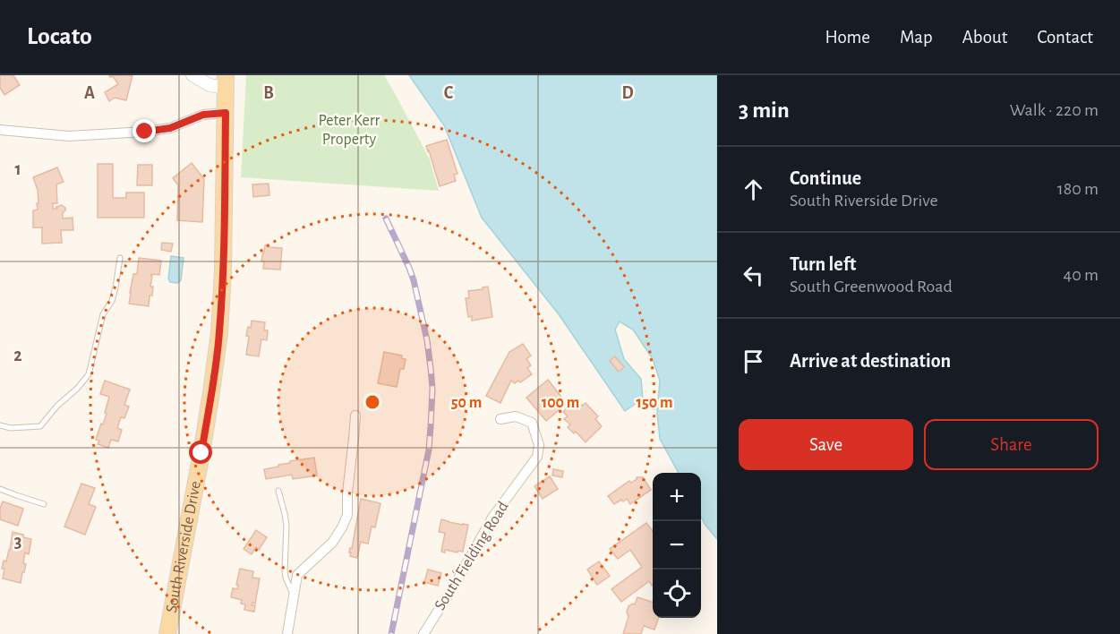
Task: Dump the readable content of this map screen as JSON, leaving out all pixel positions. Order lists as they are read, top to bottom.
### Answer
{
  "streets": {
    "main road": ["South Riverside Drive"],
    "street": ["South Fielding Road"]
  },
  "parks": ["Peter Kerr Property"],
  "page": {
    "header": "Locato",
    "nav": [
      "Home",
      "Map",
      "About",
      "Contact"
    ],
    "heading": ["3 min", "Walk · 220 m"],
    "list": [
      ["Continue", "South Riverside Drive", "180 m"],
      ["Turn left", "South Greenwood Road", "40 m"],
      "Arrive at destination"
    ],
    "buttons": ["Save", "Share"],
    "map_buttons": ["+", "−"]
  },
  "grid": {
    "columns": [
      "A",
      "B",
      "C",
      "D"
    ],
    "rows": ["1", "2", "3"]
  },
  "rings": ["50 m", "100 m", "150 m"]
}
